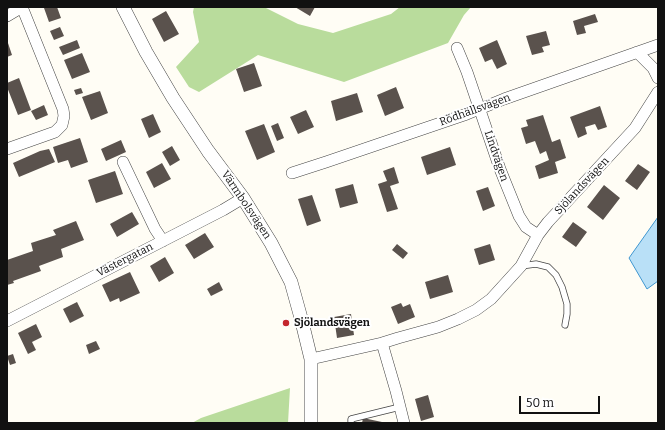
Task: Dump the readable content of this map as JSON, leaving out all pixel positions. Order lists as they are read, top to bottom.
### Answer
{
  "streets": {
    "street": [
      "Rödhällsvägen",
      "Lindvägen",
      "Sjölandsvägen",
      "Värmbolsvägen",
      "Västergatan"
    ]
  },
  "crossings": [
    ["Rödhällsvägen", "Lindvägen"],
    ["Lindvägen", "Sjölandsvägen"],
    ["Sjölandsvägen", "Värmbolsvägen"],
    ["Värmbolsvägen", "Västergatan"]
  ],
  "places": ["Sjölandsvägen"],
  "scale_bar": "50 m"
}
